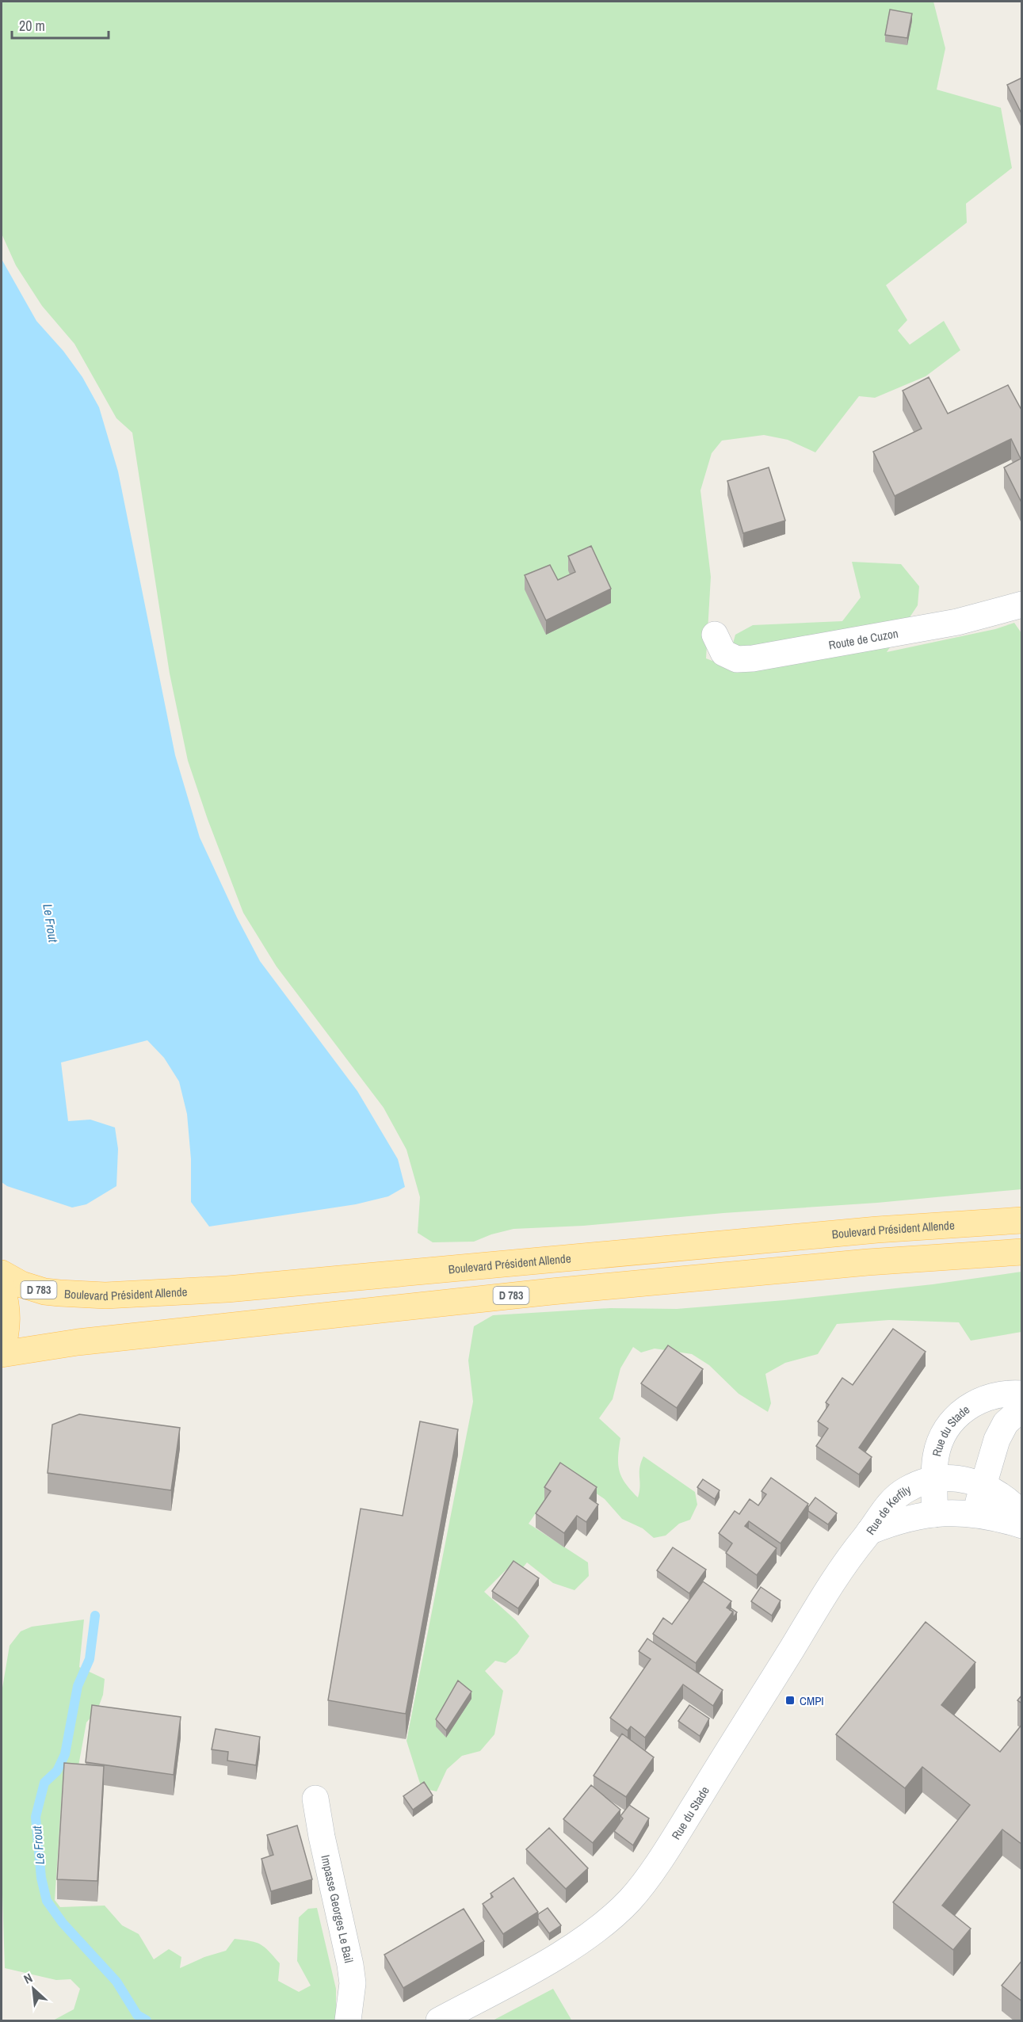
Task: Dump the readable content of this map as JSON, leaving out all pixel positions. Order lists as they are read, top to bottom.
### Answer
{
  "streets": {
    "main road": ["Boulevard Président Allende", "D 783"],
    "street": [
      "Route de Cuzon",
      "Rue du Stade",
      "Rue de Kerfily",
      "Impasse Georges Le Bail"
    ]
  },
  "crossings": [
    ["Rue du Stade", "Rue de Kerfily"]
  ],
  "water": ["Le Frout"],
  "places": {
    "transit": ["CMPI"]
  },
  "scale_bar": "20 m",
  "north": "top left"
}
